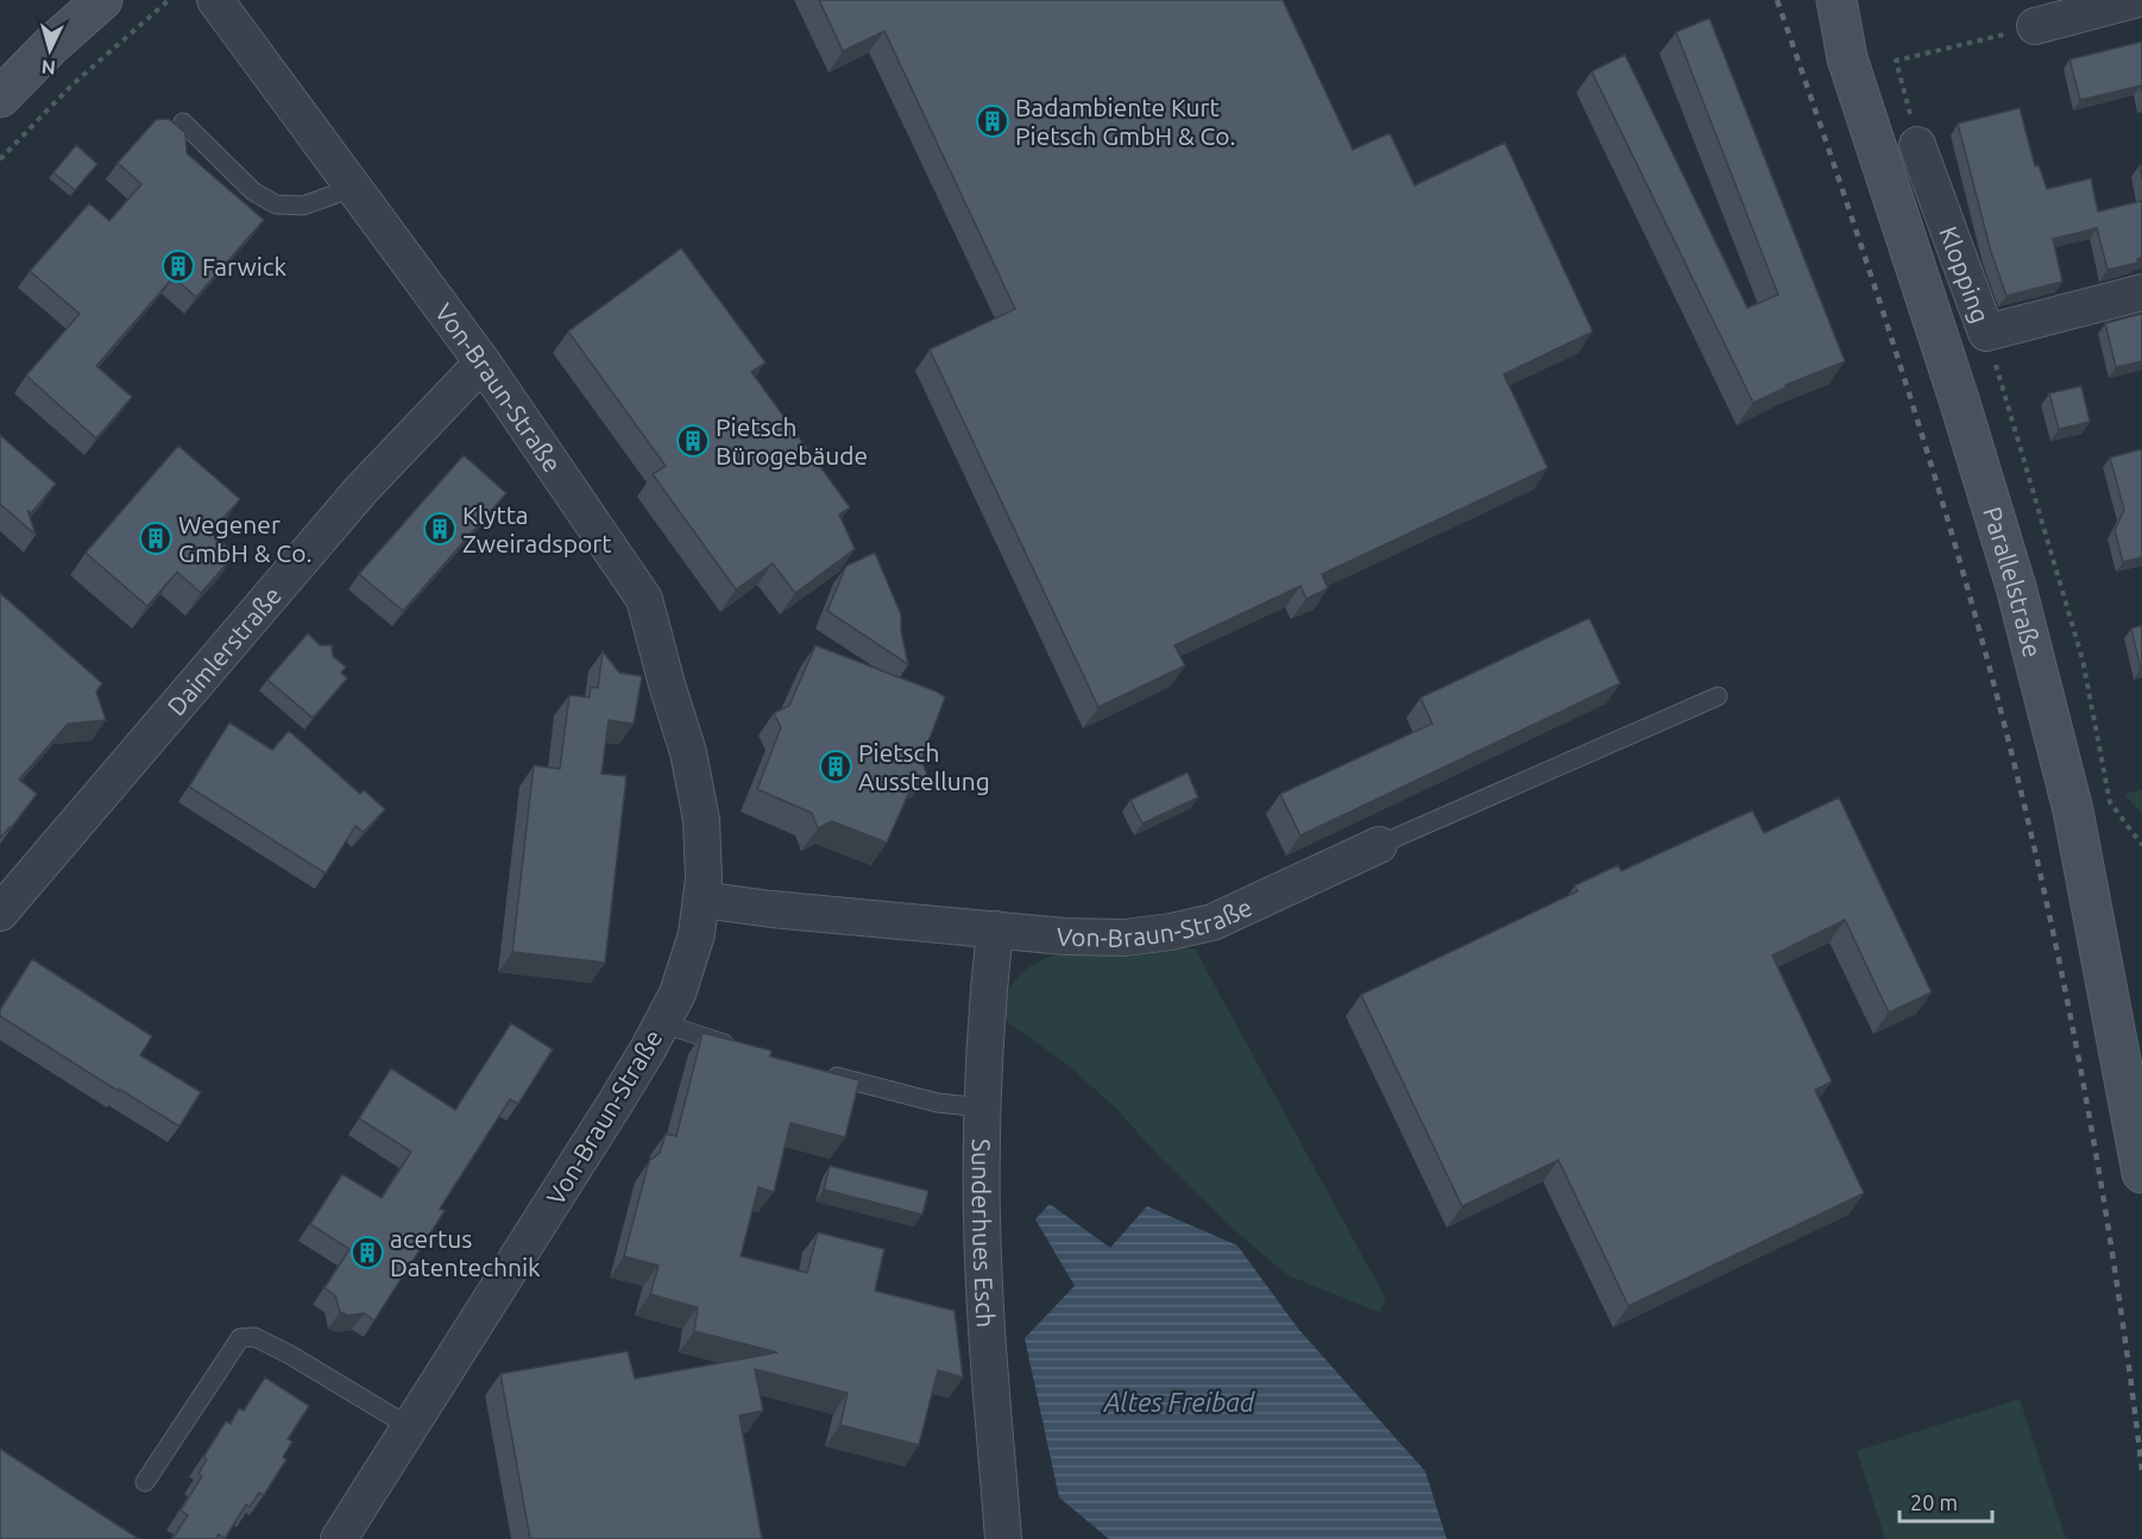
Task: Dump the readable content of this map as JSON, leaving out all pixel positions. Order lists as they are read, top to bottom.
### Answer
{
  "streets": {
    "main road": ["Parallelstraße"],
    "street": [
      "Klopping",
      "Von-Braun-Straße",
      "Daimlerstraße",
      "Sunderhues Esch"
    ]
  },
  "crossings": [
    ["Von-Braun-Straße", "Daimlerstraße"],
    ["Von-Braun-Straße", "Sunderhues Esch"]
  ],
  "water": ["Altes Freibad"],
  "places": {
    "building": [
      "Badambiente Kurt Pietsch GmbH & Co.",
      "Farwick",
      "Pietsch Bürogebäude",
      "Klytta Zweiradsport",
      "Wegener GmbH & Co.",
      "Pietsch Ausstellung",
      "acertus Datentechnik"
    ]
  },
  "scale_bar": "20 m",
  "north": "bottom"
}
